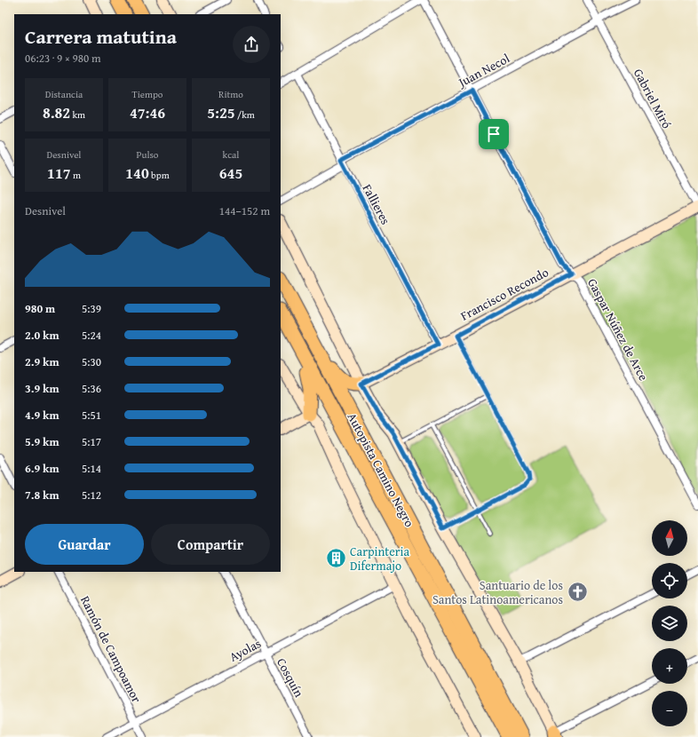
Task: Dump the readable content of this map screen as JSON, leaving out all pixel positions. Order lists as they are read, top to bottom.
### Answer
{
  "streets": {
    "highway": ["Autopista Camino Negro"],
    "street": [
      "Juan Necol",
      "Gabriel Miró",
      "Fallieres",
      "Francisco Recondo",
      "Gaspar Núñez de Arce",
      "Ramón de Campoamor",
      "Ayolas",
      "Cosquín"
    ]
  },
  "crossings": [
    ["Juan Necol", "Gabriel Miró"],
    ["Juan Necol", "Fallieres"],
    ["Juan Necol", "Gaspar Núñez de Arce"],
    ["Gabriel Miró", "Francisco Recondo"],
    ["Fallieres", "Francisco Recondo"],
    ["Francisco Recondo", "Gaspar Núñez de Arce"],
    ["Ramón de Campoamor", "Ayolas"],
    ["Ayolas", "Cosquín"]
  ],
  "places": {
    "building": ["Carpinteria Difermajo"],
    "church": ["Santuario de los Santos Latinoamericanos"]
  },
  "north": "top",
  "page": {
    "heading": ["Carrera matutina", "06:23 · 9 × 980 m"],
    "stats": [
      ["Distancia", "8.82 km"],
      ["Tiempo", "47:46"],
      ["Ritmo", "5:25 /km"],
      ["Desnivel", "117 m"],
      ["Pulso", "140 bpm"],
      ["kcal", "645"]
    ],
    "chart": ["Desnivel", "144–152 m"],
    "list": [
      {
        "name": "980 m",
        "note": "5:39"
      },
      {
        "name": "2.0 km",
        "note": "5:24"
      },
      {
        "name": "2.9 km",
        "note": "5:30"
      },
      {
        "name": "3.9 km",
        "note": "5:36"
      },
      {
        "name": "4.9 km",
        "note": "5:51"
      },
      {
        "name": "5.9 km",
        "note": "5:17"
      },
      {
        "name": "6.9 km",
        "note": "5:14"
      },
      {
        "name": "7.8 km",
        "note": "5:12"
      }
    ],
    "buttons": ["Guardar", "Compartir"],
    "map_buttons": ["+", "−"]
  }
}
